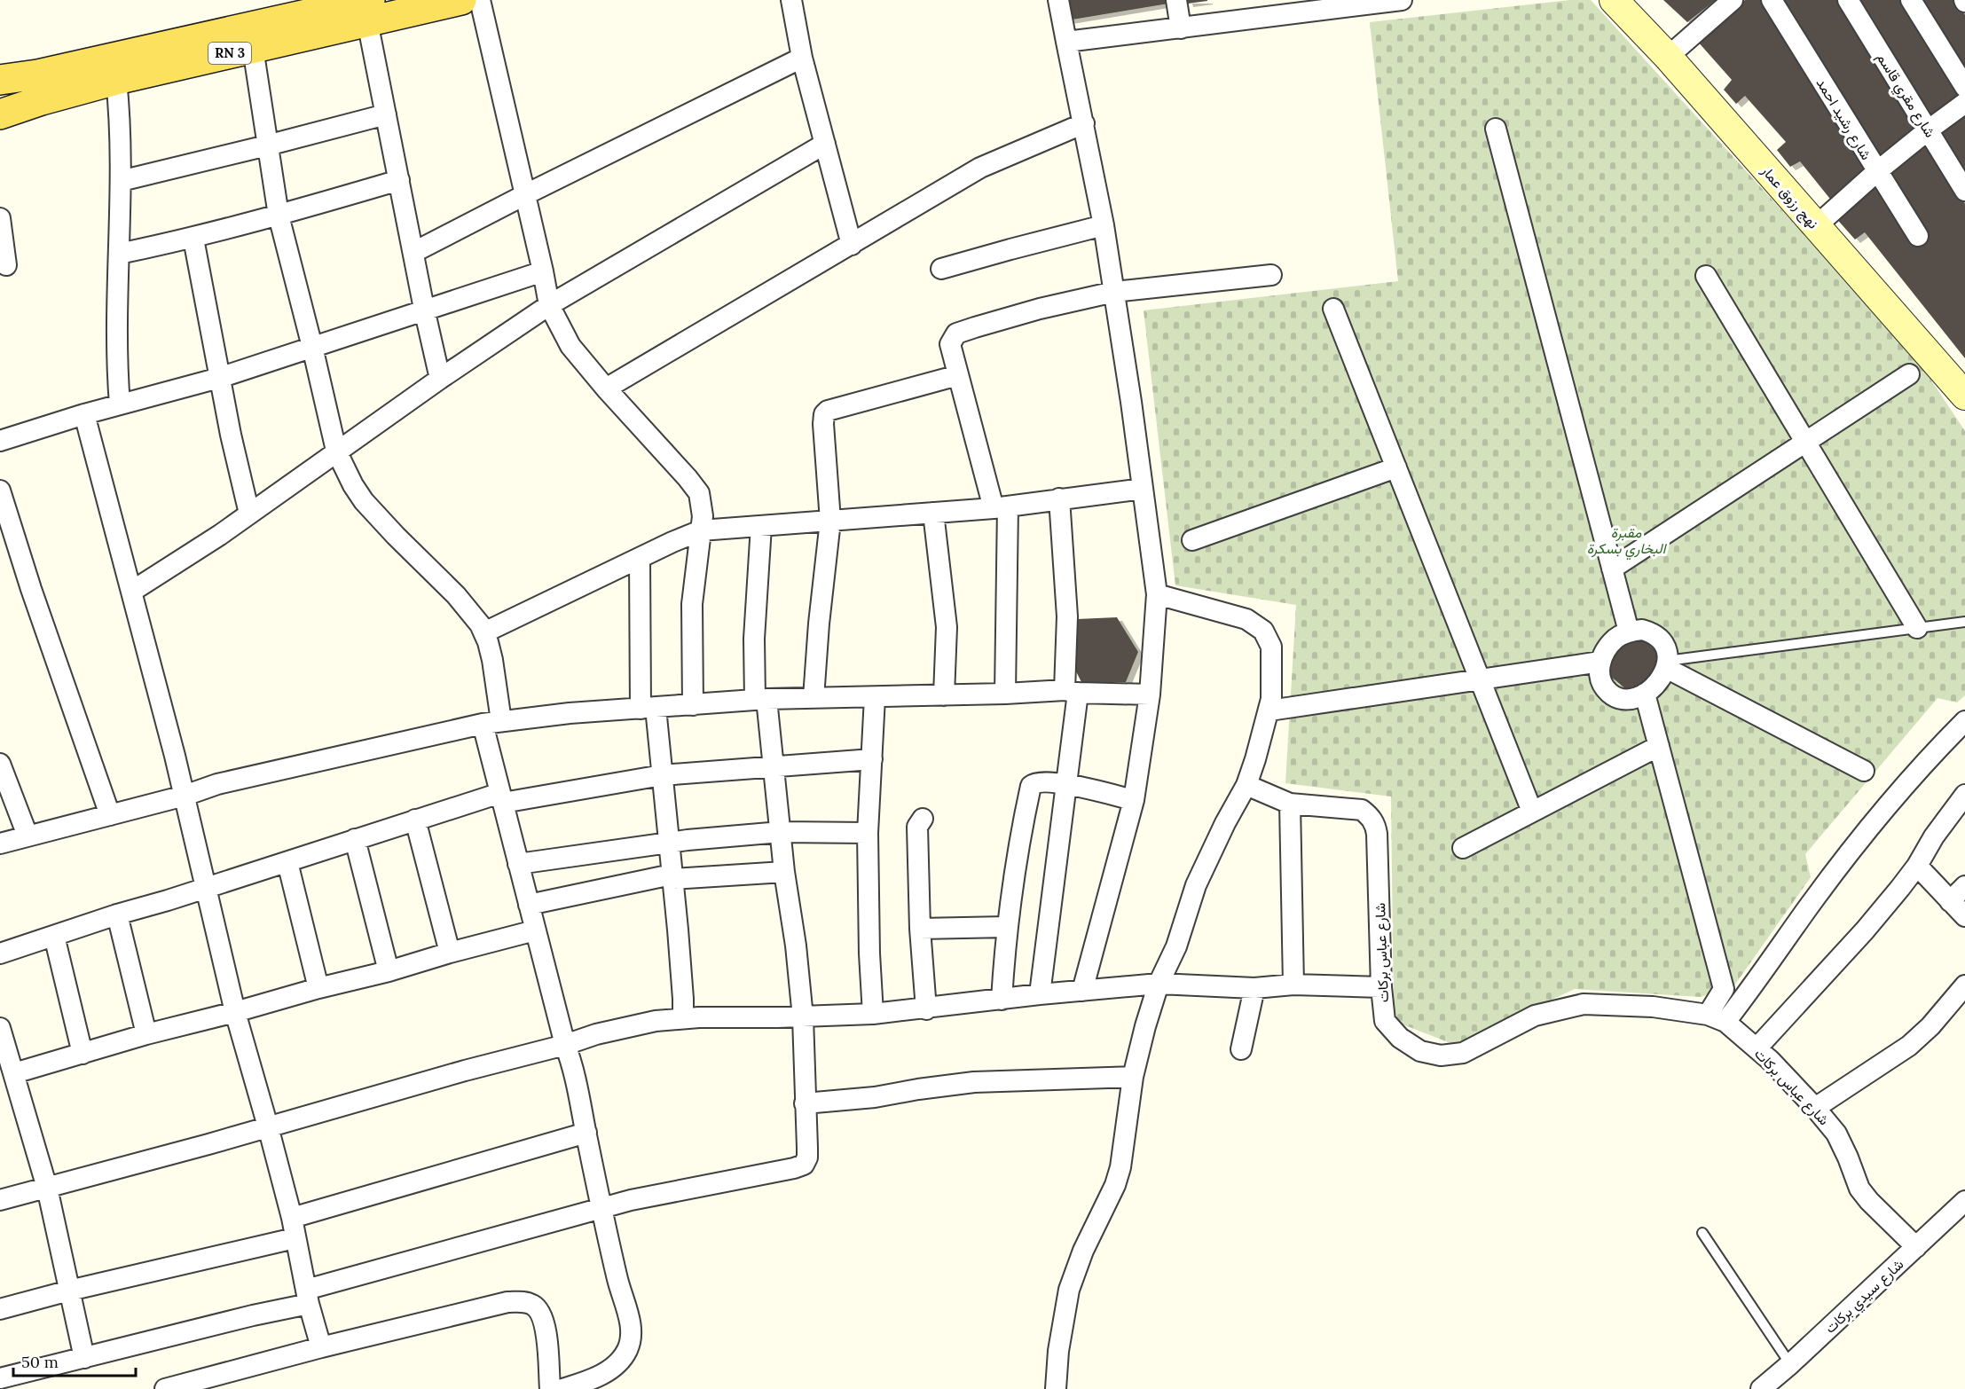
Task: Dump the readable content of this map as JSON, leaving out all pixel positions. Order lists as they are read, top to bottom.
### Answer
{
  "streets": {
    "main road": ["RN 3", "نهج رزوق عمار"],
    "street": [
      "شارع مقري قاسم",
      "شارع رشيد احمد",
      "شارع عباس بركات",
      "شارع سيدي بركات"
    ]
  },
  "crossings": [
    ["شارع عباس بركات", "شارع سيدي بركات"]
  ],
  "parks": ["مقبرة البخاري بسكرة"],
  "scale_bar": "50 m"
}
